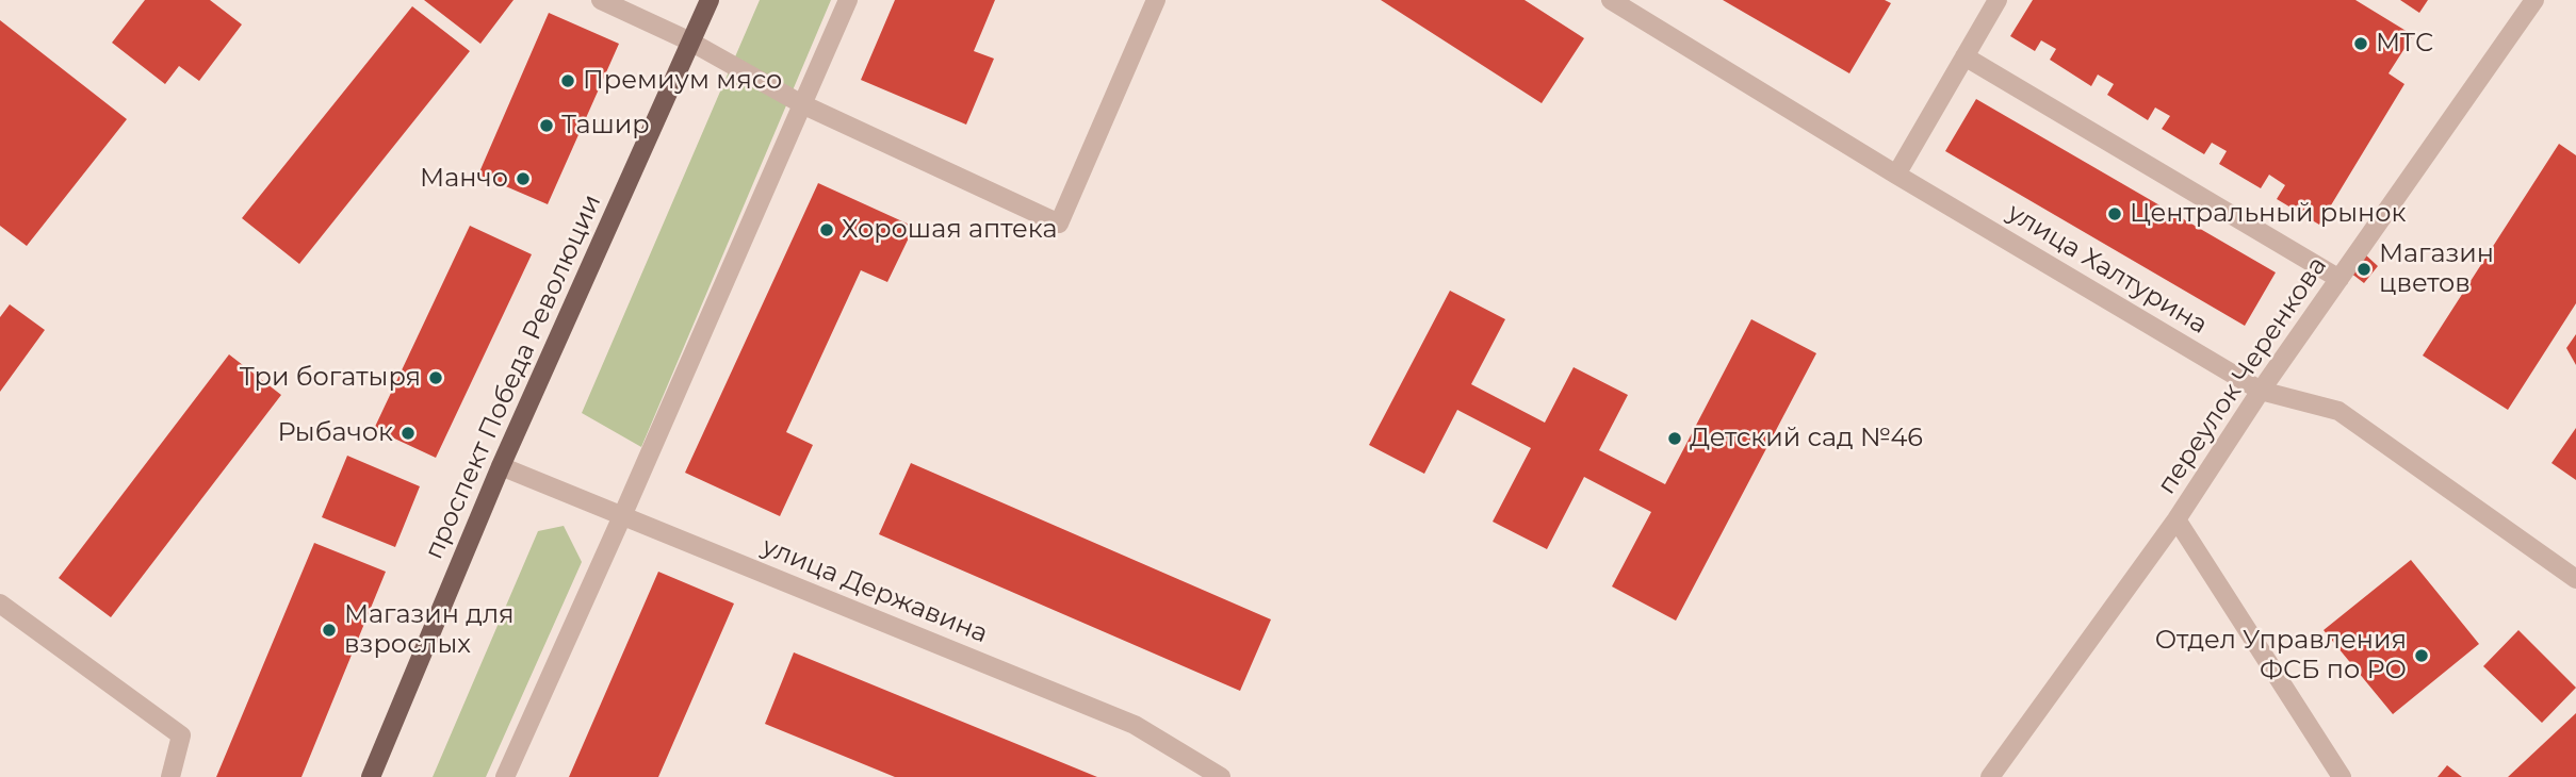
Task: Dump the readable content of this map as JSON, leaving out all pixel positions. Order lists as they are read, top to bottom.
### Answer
{
  "streets": {
    "main road": ["проспект Победа Революции"],
    "street": ["улица Халтурина", "переулок Черенкова", "улица Державина"]
  },
  "crossings": [
    ["улица Халтурина", "переулок Черенкова"],
    ["проспект Победа Революции", "улица Державина"]
  ],
  "places": [
    "МТС",
    "Премиум мясо",
    "Ташир",
    "Манчо",
    "Центральный рынок",
    "Хорошая аптека",
    "Магазин цветов",
    "Три богатыря",
    "Рыбачок",
    "Детский сад №46",
    "Магазин для взрослых",
    "Отдел Управления ФСБ по РО"
  ]
}
